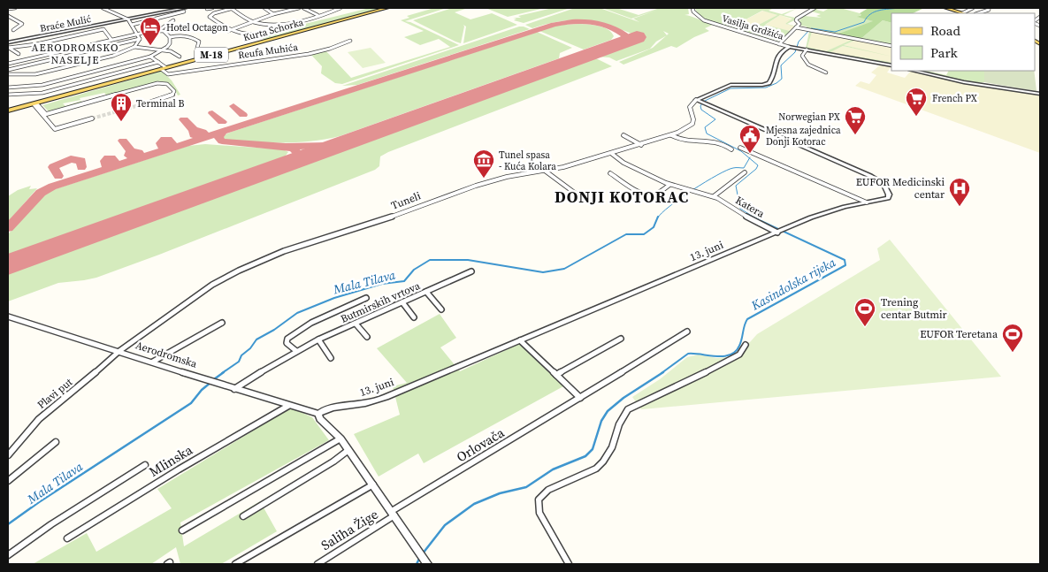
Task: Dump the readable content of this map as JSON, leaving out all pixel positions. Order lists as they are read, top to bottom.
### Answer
{
  "streets": {
    "main road": ["Kurta Schorka", "M-18"],
    "street": [
      "Braće Mulić",
      "Vasilja Grdžića",
      "Reufa Muhića",
      "Tuneli",
      "Katera",
      "13. juni",
      "Butmirskih vrtova",
      "Aerodromska",
      "Plavi put",
      "Orlovača",
      "Mlinska",
      "Saliha Žige"
    ]
  },
  "crossings": [
    ["Kurta Schorka", "Reufa Muhića"],
    ["Tuneli", "Katera"],
    ["Tuneli", "13. juni"],
    ["Tuneli", "Aerodromska"],
    ["Tuneli", "Plavi put"],
    ["Katera", "13. juni"],
    ["13. juni", "Aerodromska"],
    ["Butmirskih vrtova", "Aerodromska"],
    ["Aerodromska", "Plavi put"],
    ["Aerodromska", "Mlinska"],
    ["Orlovača", "Saliha Žige"]
  ],
  "districts": ["AERODROMSKO NASELJE", "DONJI KOTORAC"],
  "water": ["Mala Tilava", "Kasindolska rijeka"],
  "places": {
    "hotel": ["Hotel Octagon"],
    "supermarket": ["French PX", "Norwegian PX"],
    "building": ["Terminal B"],
    "public building": ["Mjesna zajednica Donji Kotorac"],
    "museum": ["Tunel spasa - Kuća Kolara"],
    "hospital": ["EUFOR Medicinski centar"],
    "sports": ["Trening centar Butmir", "EUFOR Teretana"]
  },
  "legend": ["Road", "Park"]
}
